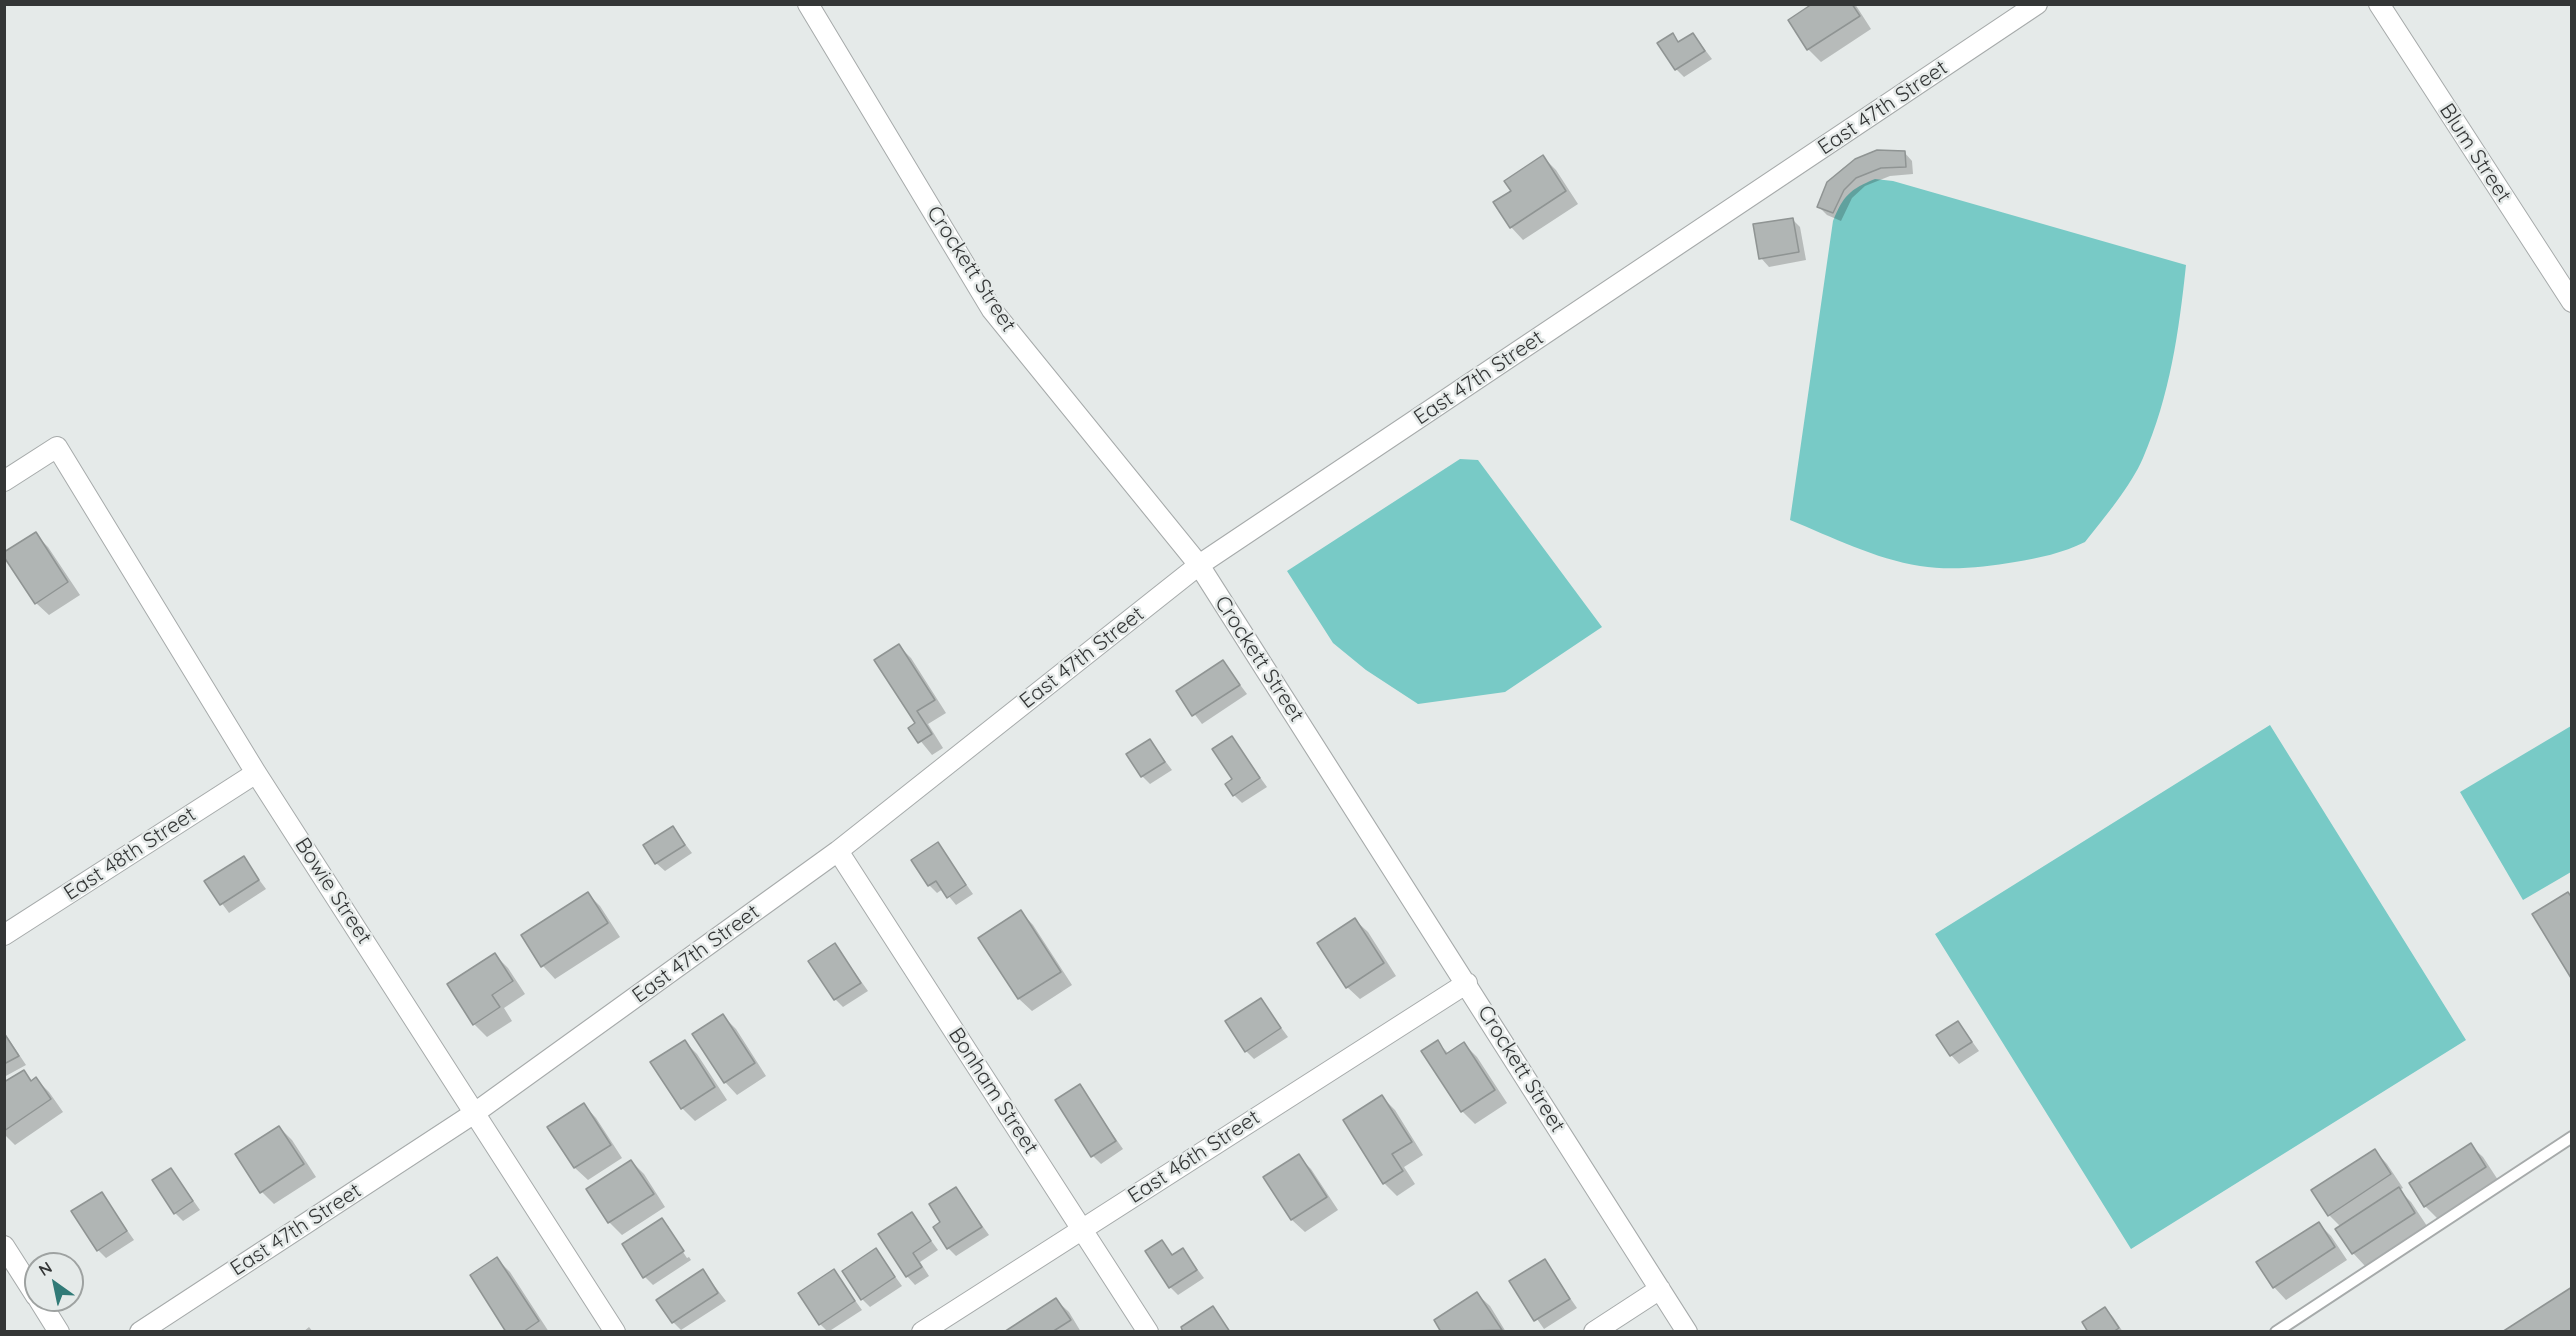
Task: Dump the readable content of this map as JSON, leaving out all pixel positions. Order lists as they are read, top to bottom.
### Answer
{
  "streets": {
    "street": [
      "East 47th Street",
      "Blum Street",
      "Crockett Street",
      "East 48th Street",
      "Bowie Street",
      "Bonham Street",
      "East 46th Street"
    ]
  },
  "crossings": [
    ["East 47th Street", "Crockett Street"],
    ["East 47th Street", "Bowie Street"],
    ["East 47th Street", "Bonham Street"],
    ["Crockett Street", "East 46th Street"],
    ["East 48th Street", "Bowie Street"],
    ["Bonham Street", "East 46th Street"]
  ],
  "north": "top left"
}
